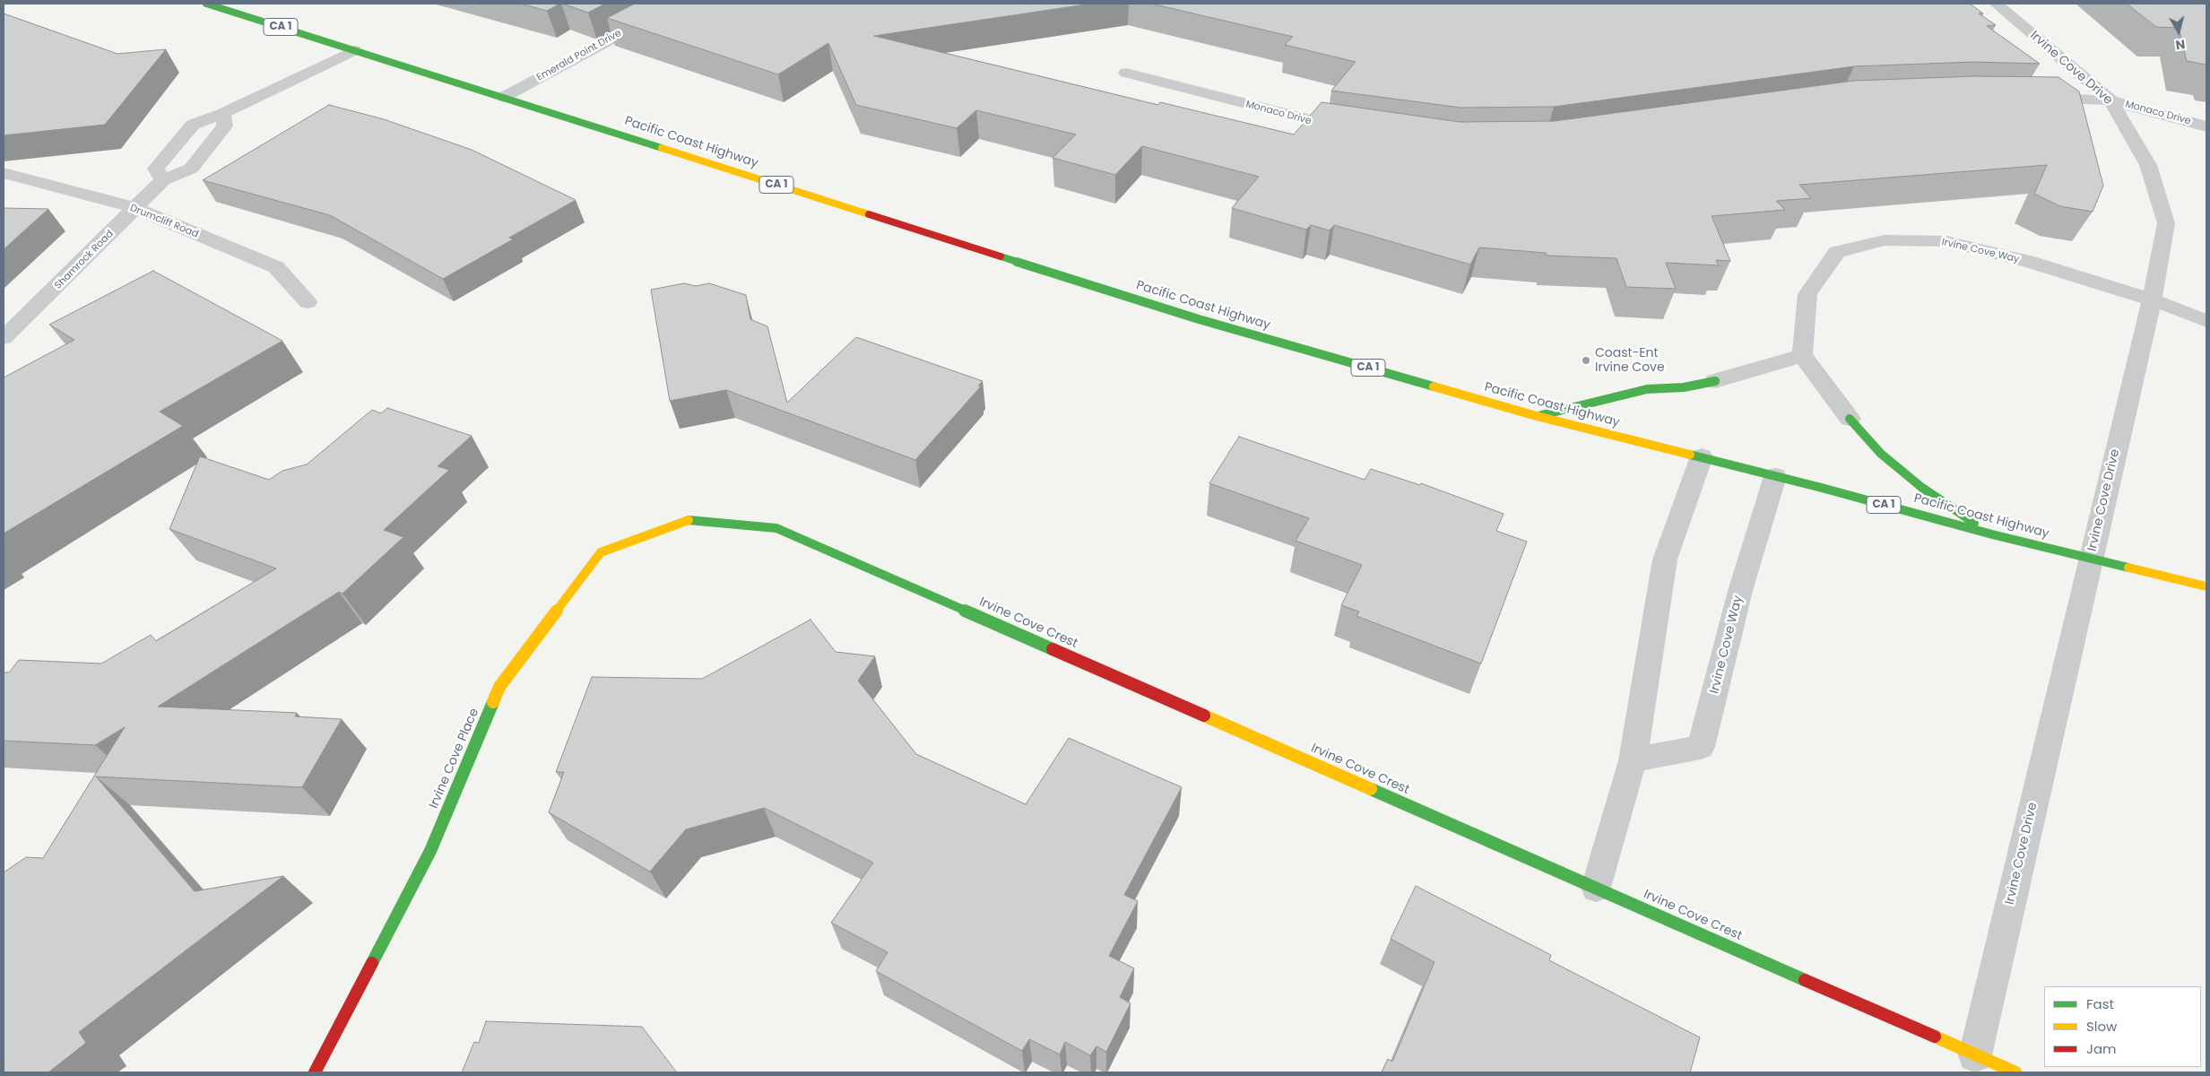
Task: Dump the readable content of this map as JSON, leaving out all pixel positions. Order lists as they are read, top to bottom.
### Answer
{
  "streets": {
    "main road": [
      "CA 1",
      "Pacific Coast Highway",
      "Irvine Cove Crest",
      "Irvine Cove Place"
    ],
    "street": [
      "Emerald Point Drive",
      "Irvine Cove Drive",
      "Monaco Drive",
      "Drumcliff Road",
      "Irvine Cove Way",
      "Shamrock Road"
    ]
  },
  "crossings": [
    ["CA 1", "Pacific Coast Highway"],
    ["CA 1", "Irvine Cove Way"],
    ["Emerald Point Drive", "Pacific Coast Highway"],
    ["Irvine Cove Drive", "Monaco Drive"],
    ["Irvine Cove Drive", "Irvine Cove Way"],
    ["Irvine Cove Drive", "Irvine Cove Crest"],
    ["Pacific Coast Highway", "Irvine Cove Way"],
    ["Drumcliff Road", "Shamrock Road"],
    ["Irvine Cove Crest", "Irvine Cove Place"]
  ],
  "places": ["Coast-Ent Irvine Cove"],
  "legend": ["Fast", "Slow", "Jam"],
  "north": "bottom"
}
